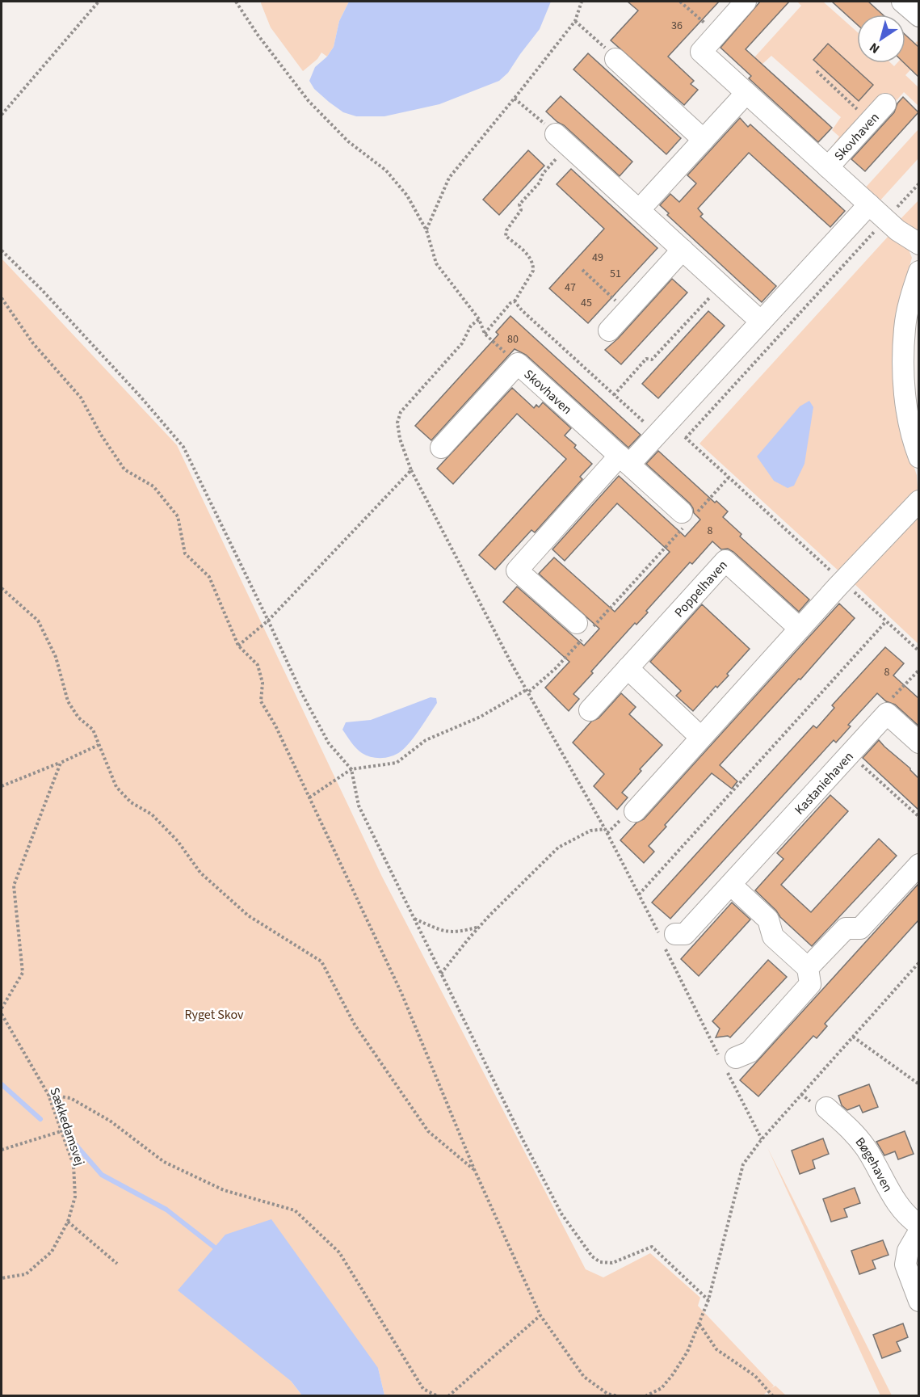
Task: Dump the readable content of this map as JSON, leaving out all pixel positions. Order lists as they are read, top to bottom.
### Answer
{
  "streets": {
    "street": [
      "Skovhaven",
      "Poppelhaven",
      "Kastaniehaven",
      "Bøgehaven"
    ],
    "path": ["Sækkedamsvej"]
  },
  "parks": ["Ryget Skov"],
  "house_numbers": [
    "36",
    "49",
    "51",
    "47",
    "45",
    "80",
    "8",
    "8"
  ],
  "north": "bottom left"
}
